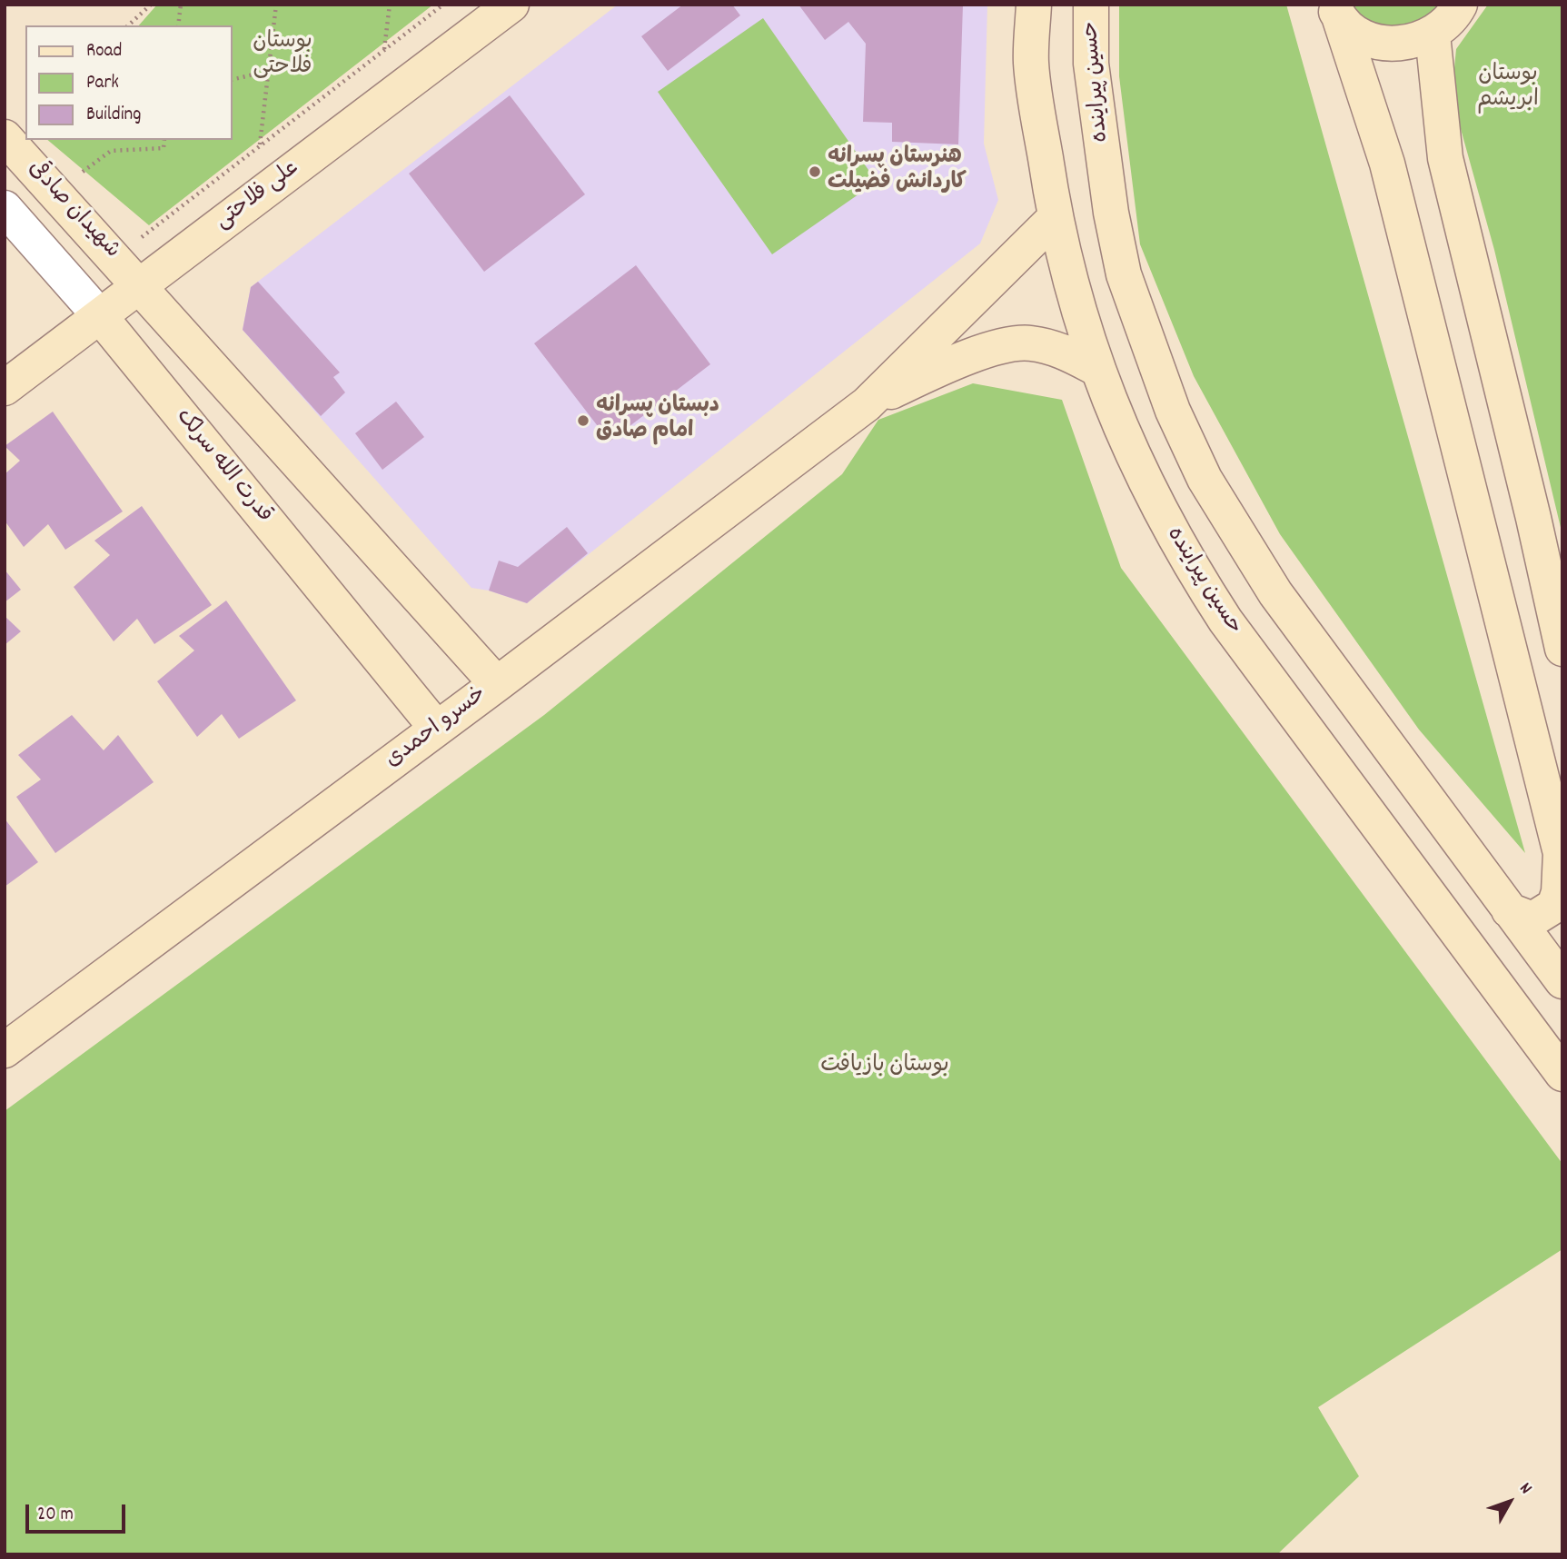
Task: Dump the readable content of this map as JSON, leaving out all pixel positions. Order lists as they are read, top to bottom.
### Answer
{
  "streets": {
    "street": [
      "حسین پیراینده",
      "علی فلاحتی",
      "شهیدان صادقی",
      "قدرت الله سرلک",
      "خسرو احمدی"
    ]
  },
  "crossings": [
    ["علی فلاحتی", "شهیدان صادقی"],
    ["علی فلاحتی", "قدرت الله سرلک"],
    ["قدرت الله سرلک", "خسرو احمدی"]
  ],
  "parks": ["بوستان فلاحتی", "بوستان ابریشم", "بوستان بازیافت"],
  "places": ["هنرستان پسرانه کاردانش فضیلت", "دبستان پسرانه امام صادق"],
  "legend": ["Road", "Park", "Building"],
  "scale_bar": "20 m",
  "north": "top right"
}
